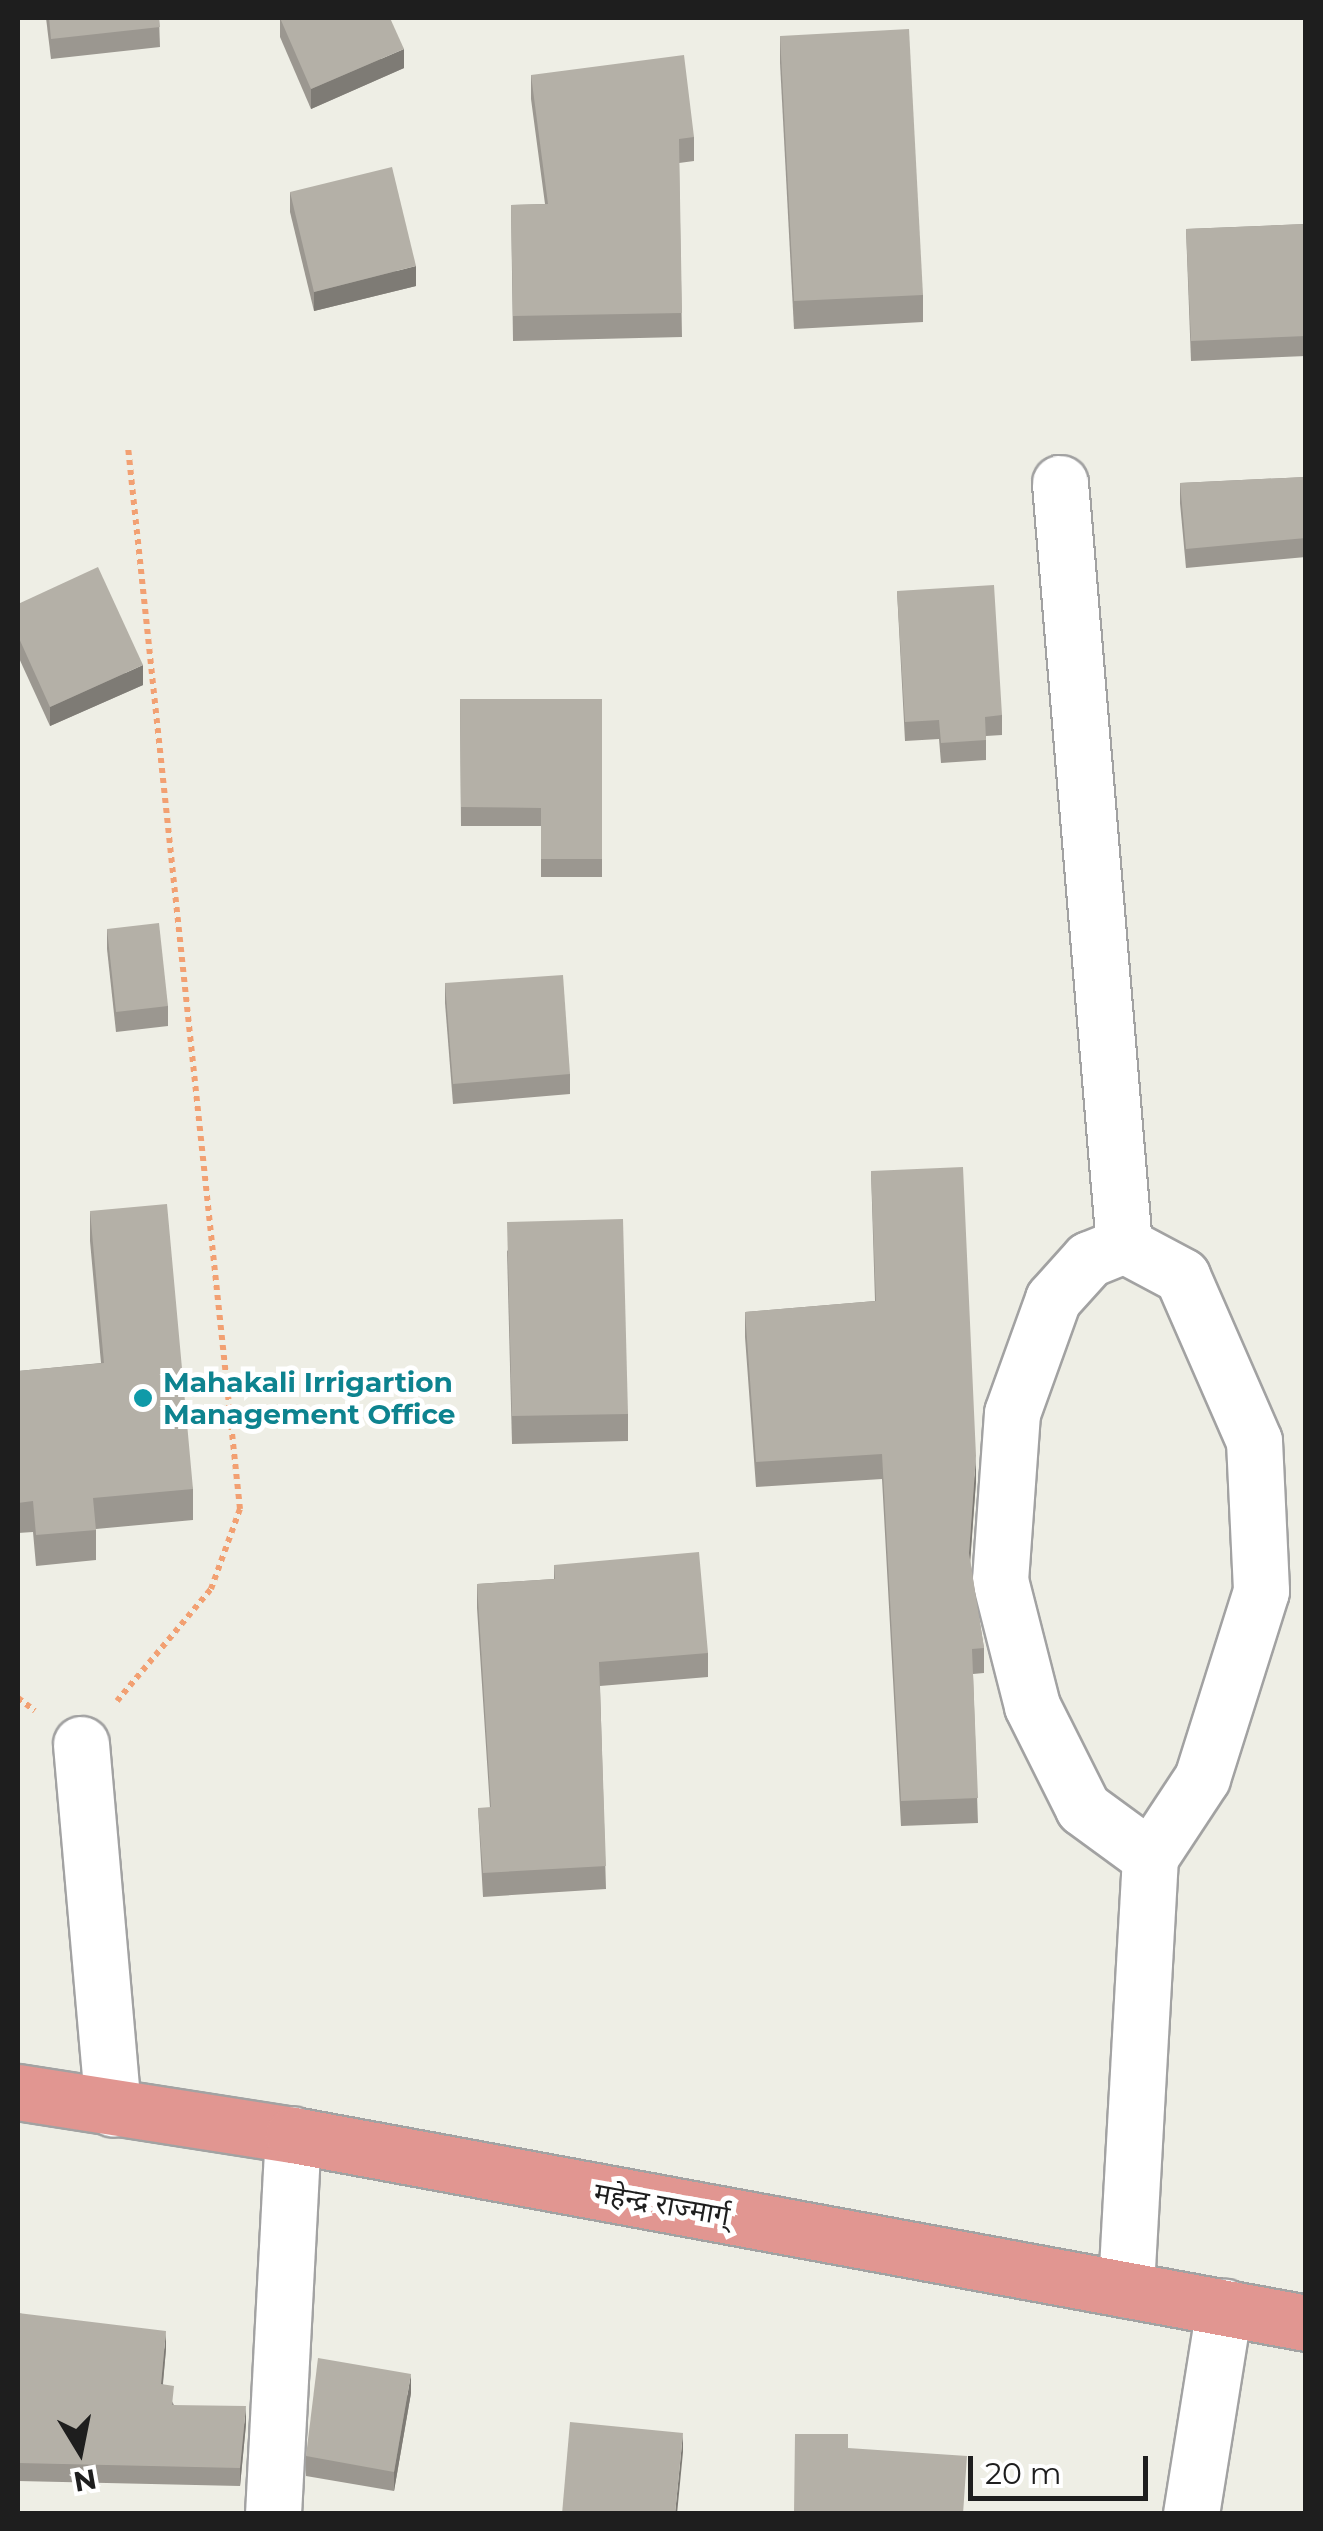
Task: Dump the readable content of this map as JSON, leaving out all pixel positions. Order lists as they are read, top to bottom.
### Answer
{
  "streets": {
    "highway": ["महेन्द्र राज्मार्ग्"]
  },
  "places": ["Mahakali Irrigartion Management Office"],
  "scale_bar": "20 m",
  "north": "bottom"
}
